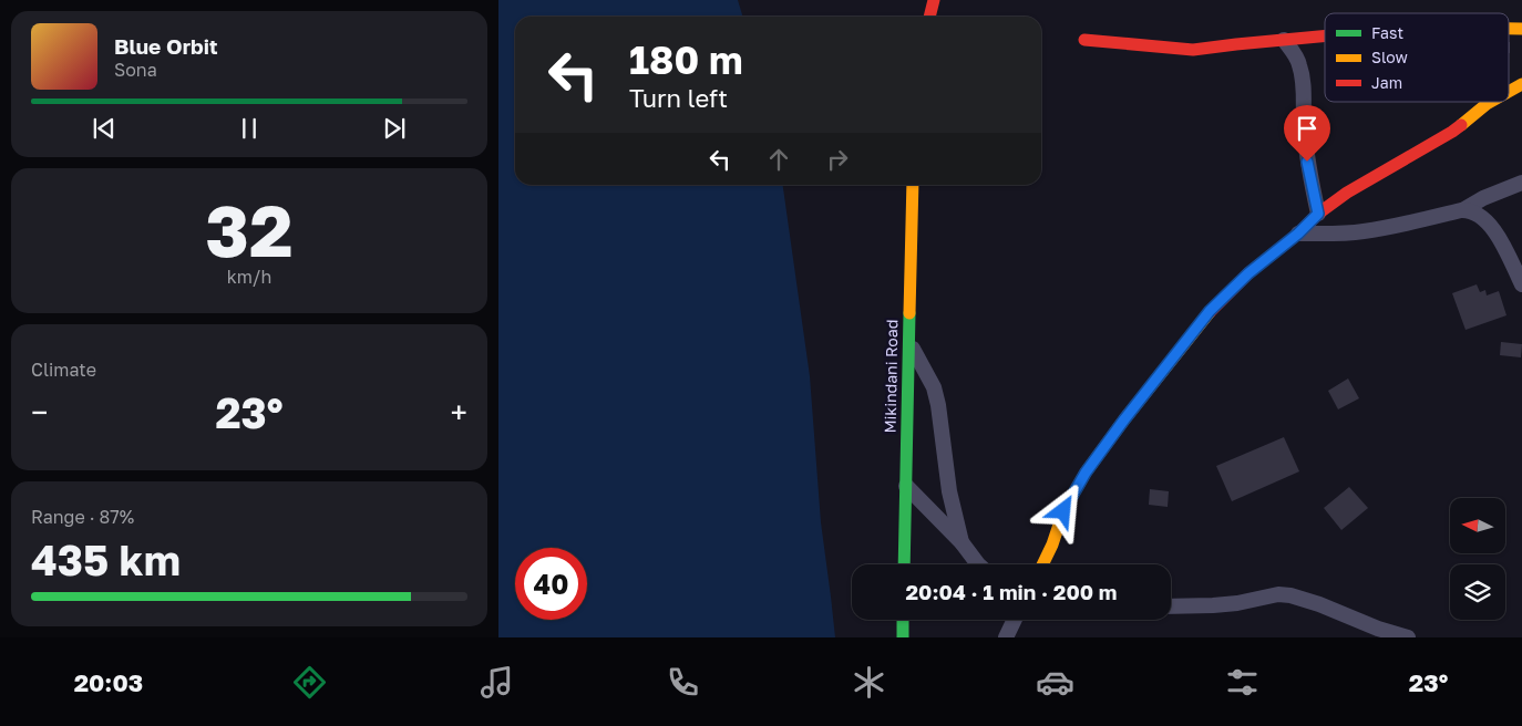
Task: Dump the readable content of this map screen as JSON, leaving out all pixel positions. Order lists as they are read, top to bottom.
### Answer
{
  "streets": {
    "main road": ["Mikindani Road"]
  },
  "legend": ["Fast", "Slow", "Jam"],
  "north": "left",
  "page": {
    "turn": ["180 m", "Turn left"],
    "song": ["Blue Orbit", "Sona"],
    "tile": [
      ["32", "km/h"],
      "Climate",
      ["Range · 87%", "435 km"]
    ],
    "heat": ["−", "23°", "+"],
    "limit": "40",
    "trip": "20:04 · 1 min · 200 m",
    "tabs": ["20:03", "23°"]
  }
}
